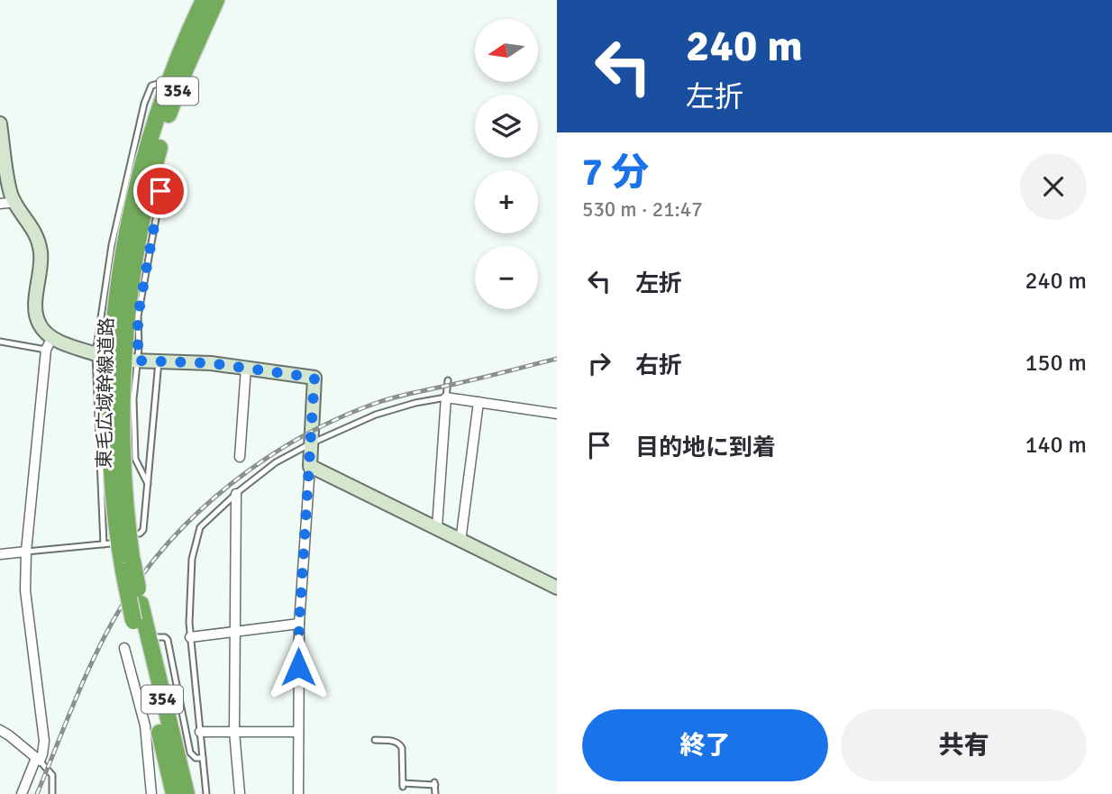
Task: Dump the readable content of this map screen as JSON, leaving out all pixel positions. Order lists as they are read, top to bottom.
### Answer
{
  "streets": {
    "highway": ["354", "東毛広域幹線道路"]
  },
  "north": "left",
  "page": {
    "turn": ["240 m", "左折"],
    "map_buttons": ["+", "−"],
    "heading": ["7 分", "530 m · 21:47"],
    "list": [
      {
        "name": "左折",
        "value": "240 m"
      },
      {
        "name": "右折",
        "value": "150 m"
      },
      {
        "name": "目的地に到着",
        "value": "140 m"
      }
    ],
    "buttons": ["終了", "共有"]
  }
}
